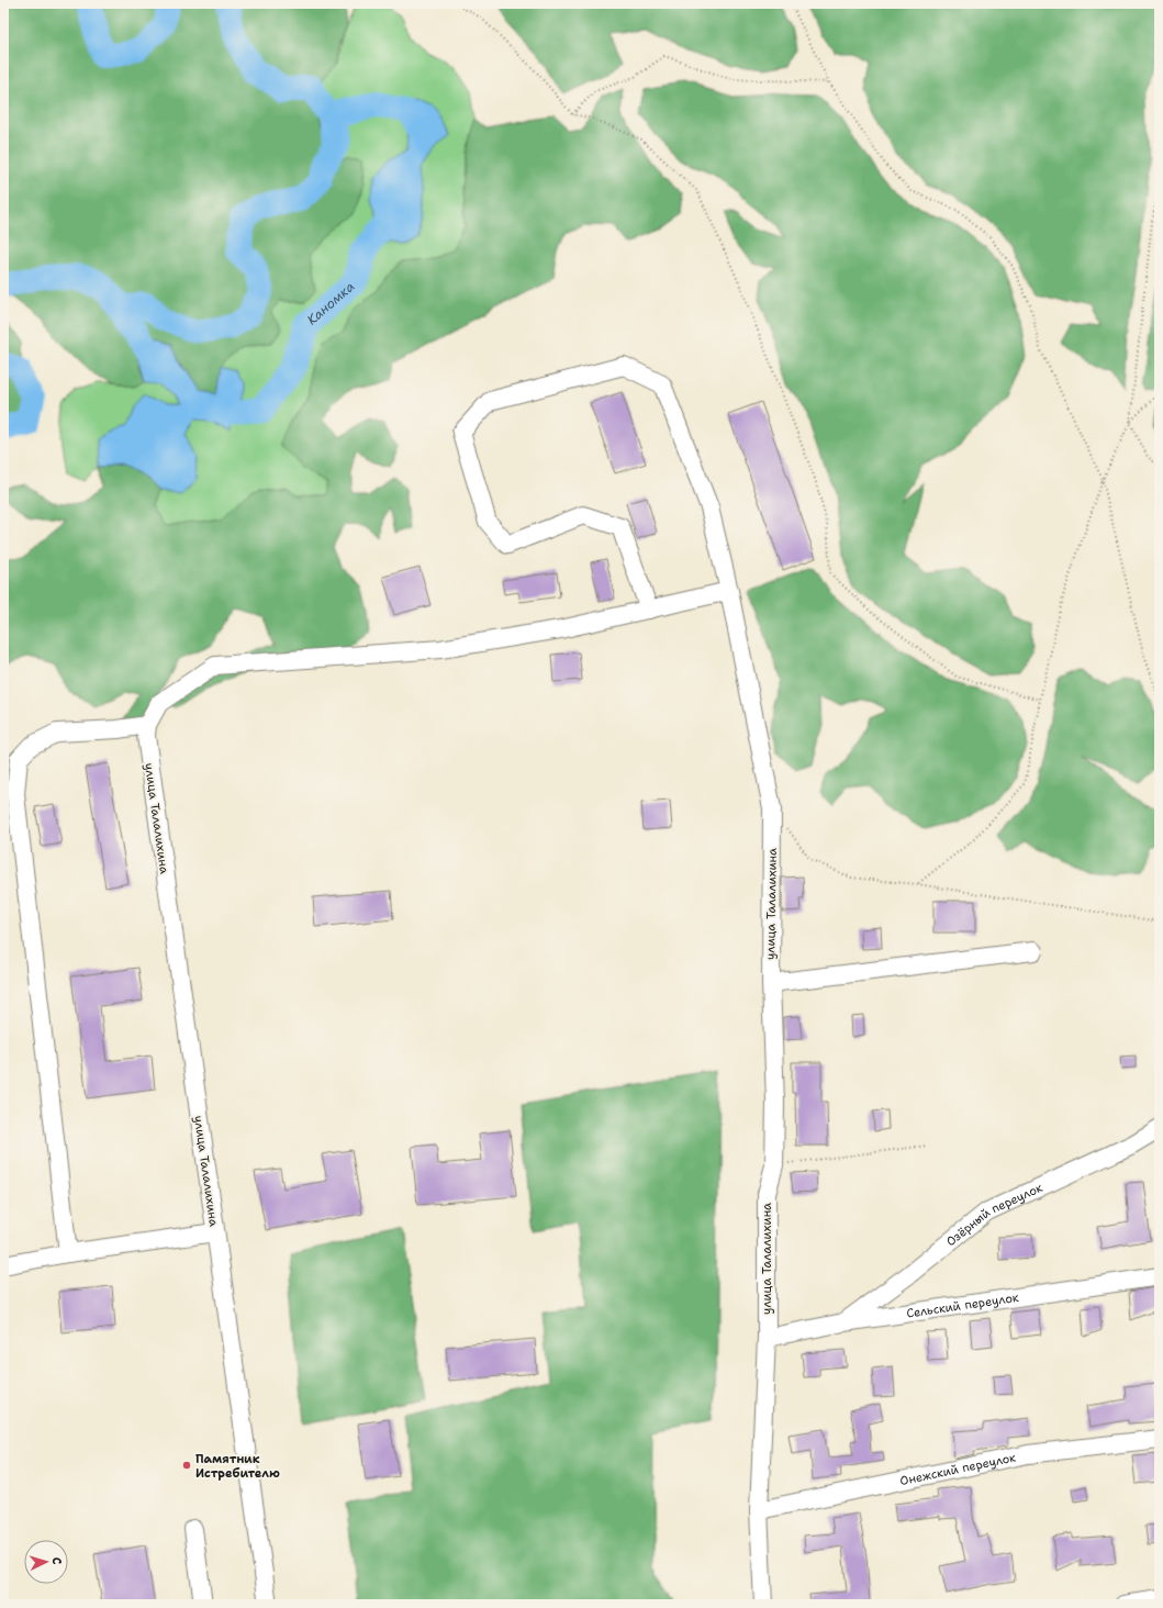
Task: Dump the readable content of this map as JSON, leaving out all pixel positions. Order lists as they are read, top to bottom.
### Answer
{
  "streets": {
    "street": [
      "улица Талалихина",
      "Озёрный переулок",
      "Сельский переулок",
      "Онежский переулок"
    ]
  },
  "crossings": [
    ["улица Талалихина", "Сельский переулок"],
    ["улица Талалихина", "Онежский переулок"],
    ["Озёрный переулок", "Сельский переулок"]
  ],
  "water": ["Каномка"],
  "places": ["Памятник Истребителю"],
  "north": "right"
}
